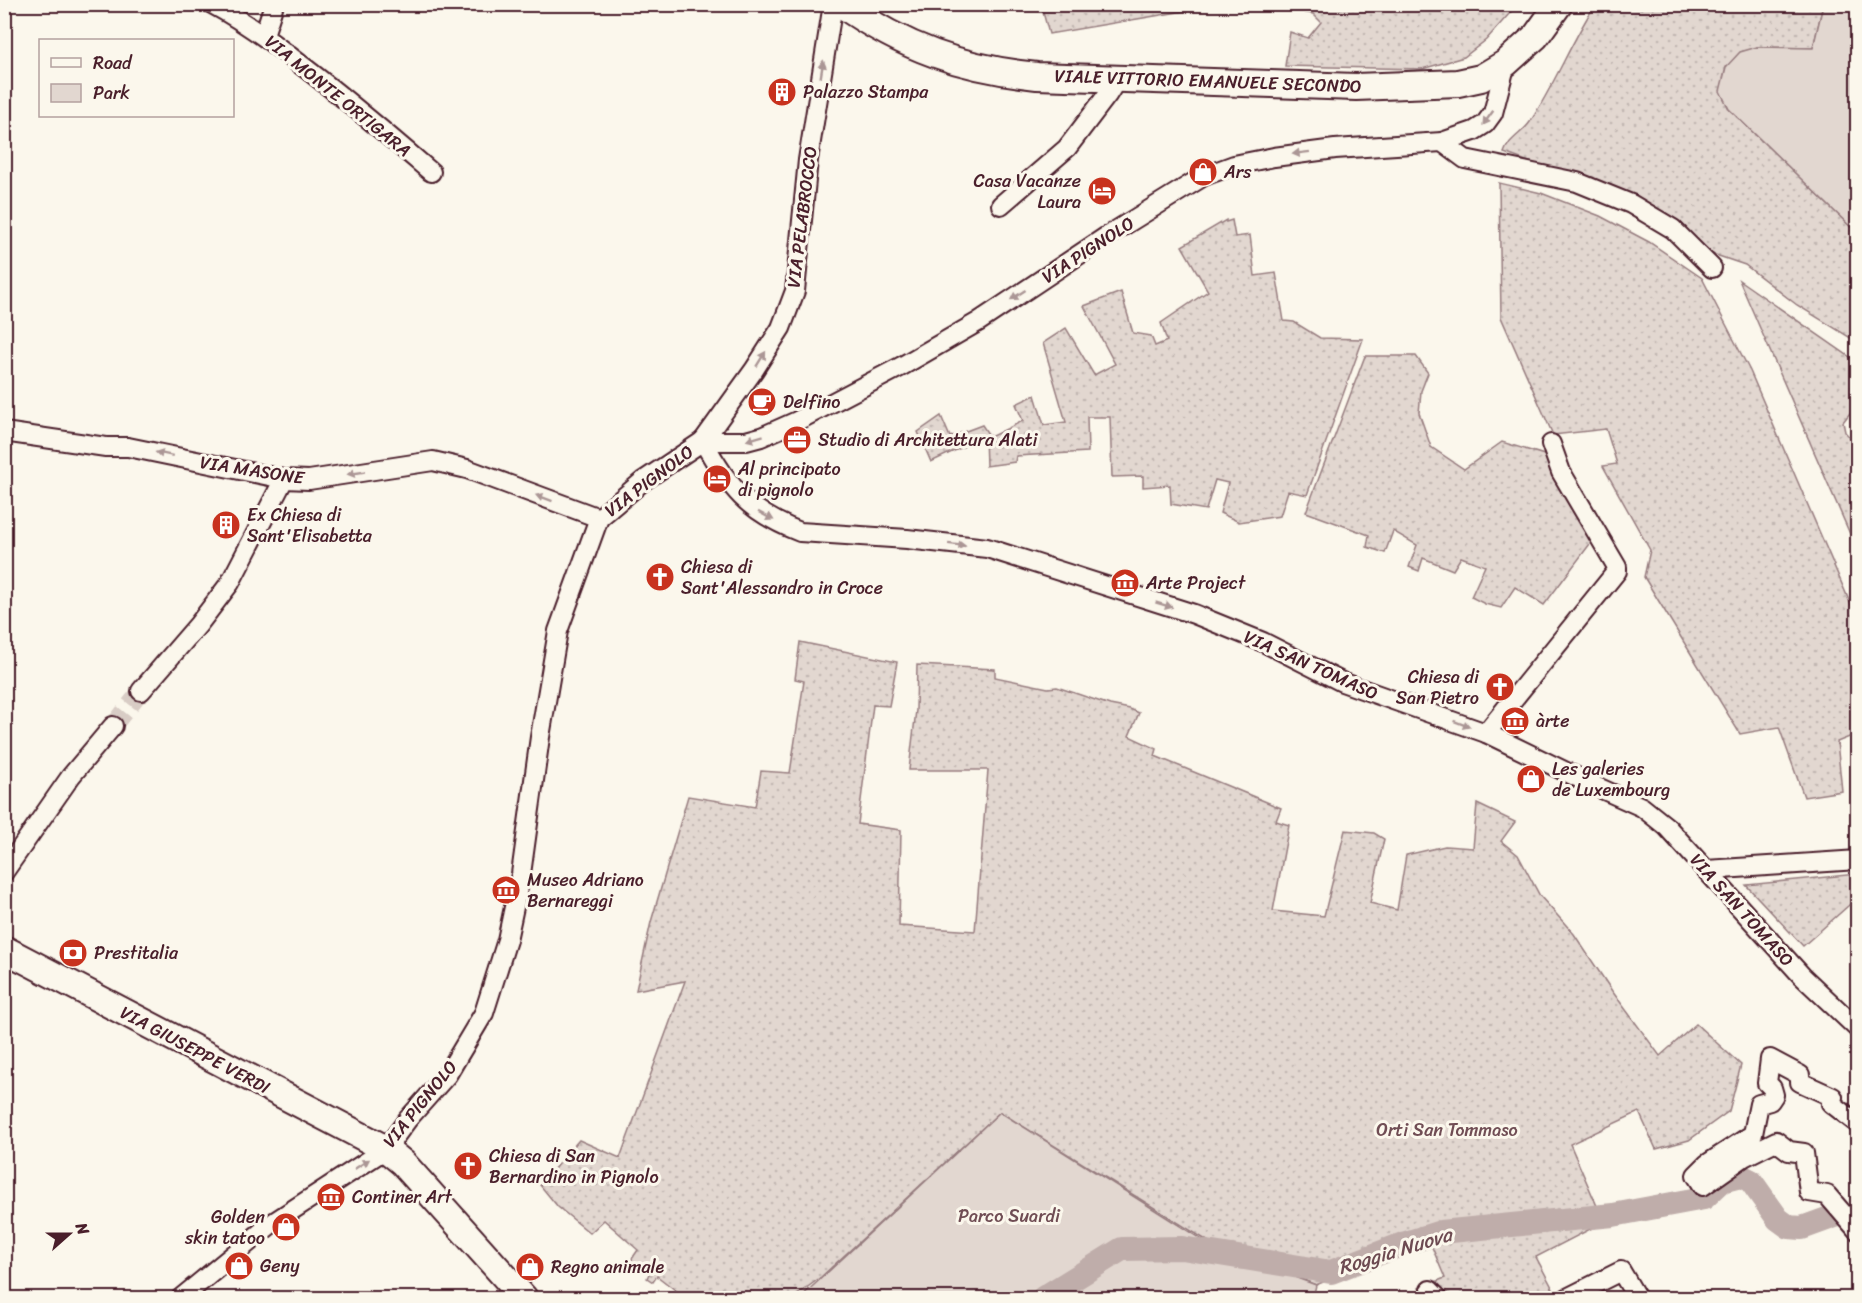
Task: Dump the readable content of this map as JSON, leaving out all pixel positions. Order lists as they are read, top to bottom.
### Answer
{
  "streets": {
    "street": [
      "VIALE VITTORIO EMANUELE SECONDO",
      "VIA MONTE ORTIGARA",
      "VIA PELABROCCO",
      "VIA PIGNOLO",
      "VIA MASONE",
      "VIA SAN TOMASO",
      "VIA GIUSEPPE VERDI"
    ]
  },
  "crossings": [
    ["VIALE VITTORIO EMANUELE SECONDO", "VIA PIGNOLO"],
    ["VIA PELABROCCO", "VIA PIGNOLO"],
    ["VIA PELABROCCO", "VIA SAN TOMASO"],
    ["VIA PIGNOLO", "VIA MASONE"],
    ["VIA PIGNOLO", "VIA SAN TOMASO"],
    ["VIA PIGNOLO", "VIA GIUSEPPE VERDI"]
  ],
  "one_way": ["VIA PELABROCCO", "VIA MASONE", "VIA SAN TOMASO"],
  "water": ["Roggia Nuova"],
  "parks": ["Orti San Tommaso", "Parco Suardi"],
  "places": {
    "building": ["Palazzo Stampa", "Ex Chiesa di Sant'Elisabetta"],
    "shop": [
      "Ars",
      "Les galeries de Luxembourg",
      "Golden skin tatoo",
      "Geny",
      "Regno animale"
    ],
    "hotel": ["Casa Vacanze Laura", "Al principato di pignolo"],
    "cafe": ["Delfino"],
    "office": ["Studio di Architettura Alati"],
    "church": ["Chiesa di Sant'Alessandro in Croce", "Chiesa di San Pietro", "Chiesa di San Bernardino in Pignolo"],
    "museum": [
      "Arte Project",
      "àrte",
      "Museo Adriano Bernareggi",
      "Continer Art"
    ],
    "bank": ["Prestitalia"]
  },
  "legend": ["Road", "Park"],
  "north": "right"
}
